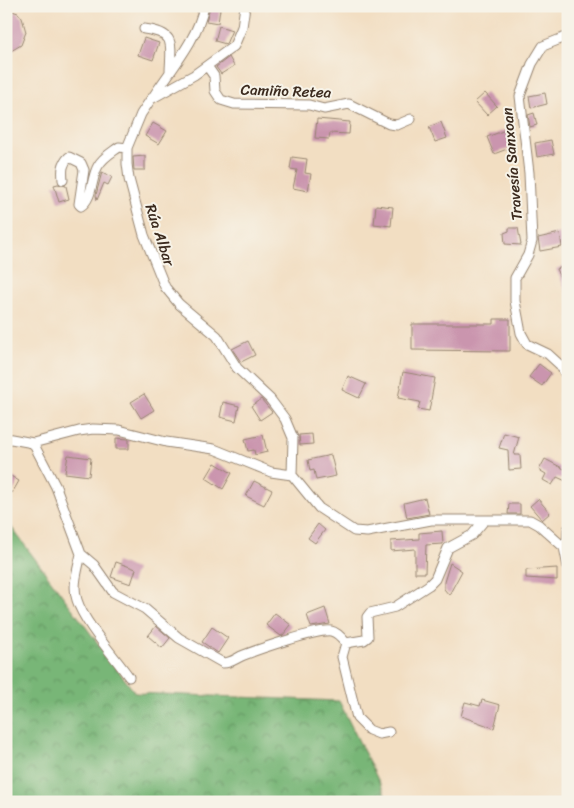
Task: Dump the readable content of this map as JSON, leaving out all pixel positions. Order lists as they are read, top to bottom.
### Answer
{
  "streets": {
    "street": ["Camiño Retea", "Travesía Sanxoan", "Rúa Albar"]
  }
}
